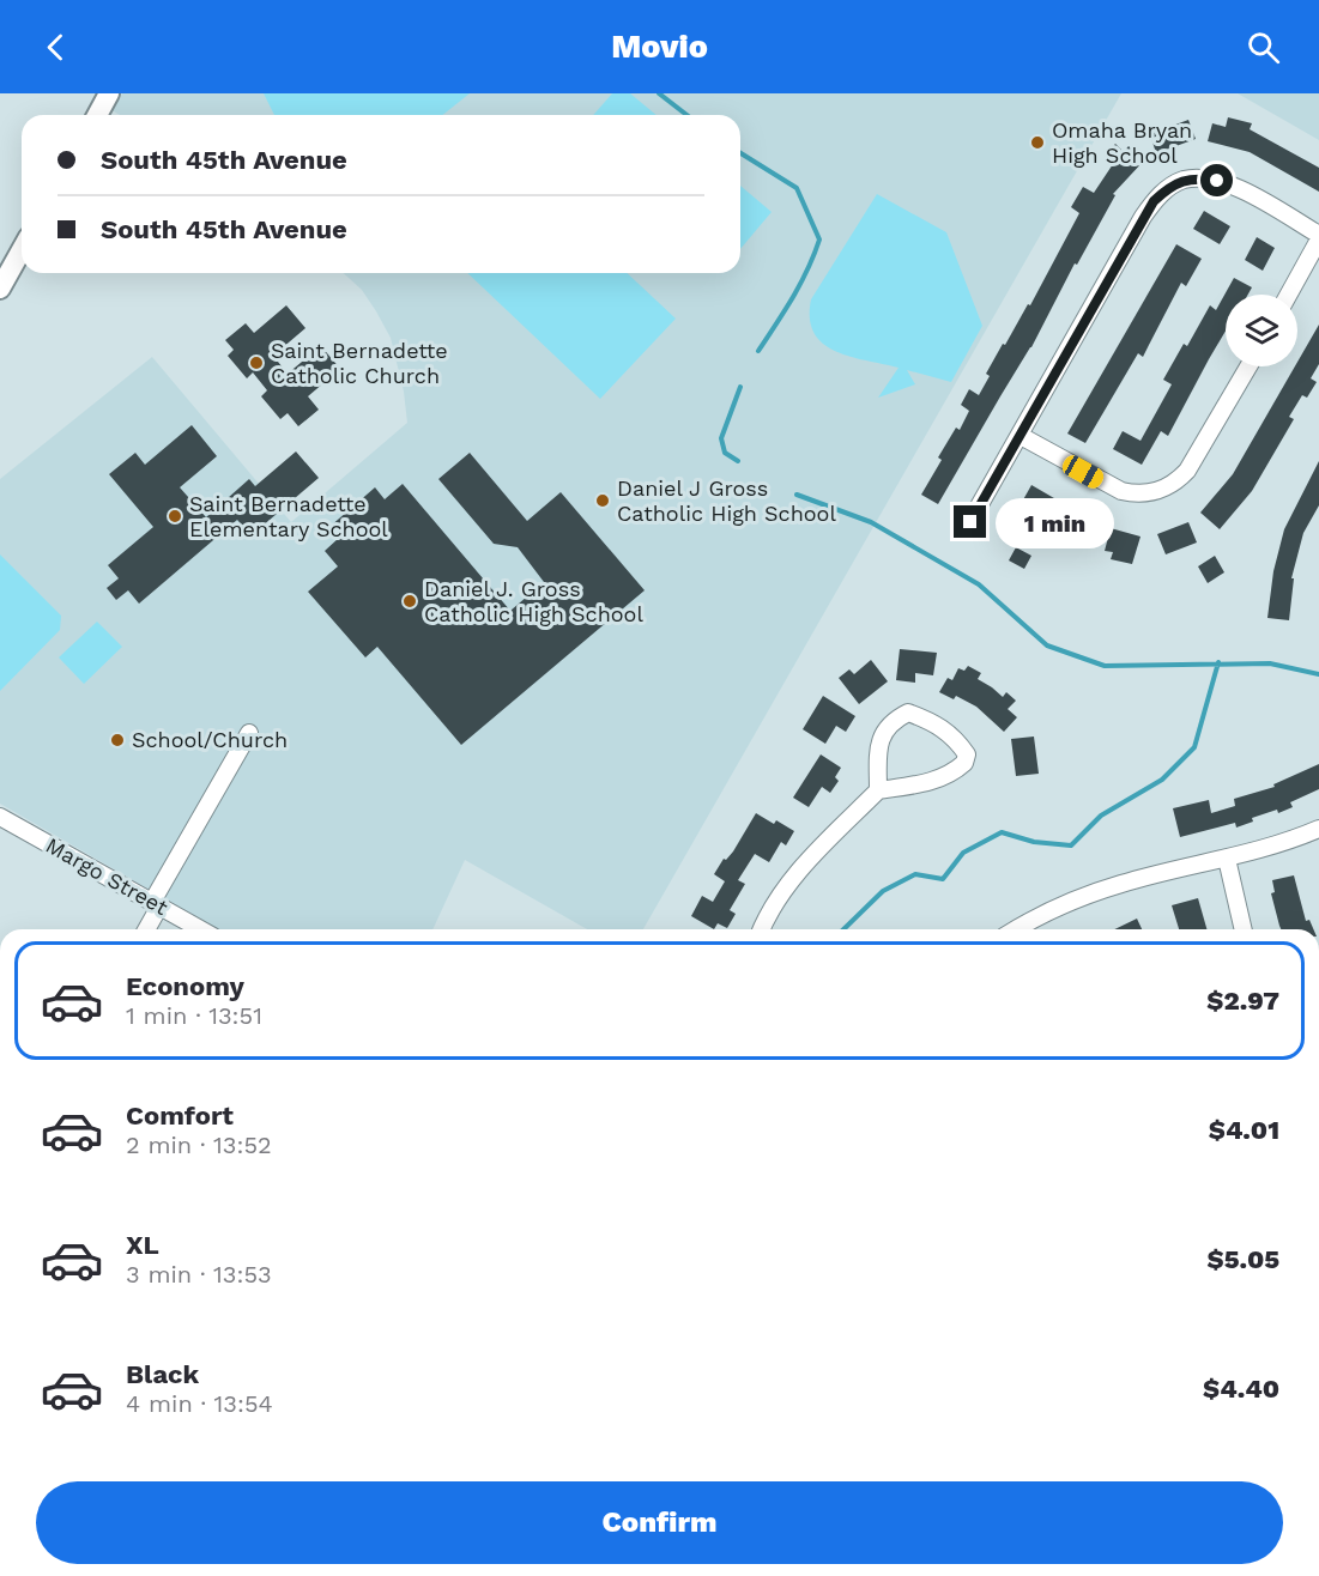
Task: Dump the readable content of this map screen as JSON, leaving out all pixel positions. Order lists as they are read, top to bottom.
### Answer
{
  "streets": {
    "street": ["Margo Street"]
  },
  "places": [
    "Omaha Bryan High School",
    "Saint Bernadette Catholic Church",
    "Daniel J Gross Catholic High School",
    "Saint Bernadette Elementary School",
    "Daniel J. Gross Catholic High School",
    "School/Church"
  ],
  "page": {
    "header": "Movio",
    "banner": ["South 45th Avenue", "South 45th Avenue"],
    "bubble": "1 min",
    "list": [
      {
        "name": "Economy",
        "note": "1 min · 13:51",
        "value": "$2.97"
      },
      {
        "name": "Comfort",
        "note": "2 min · 13:52",
        "value": "$4.01"
      },
      {
        "name": "XL",
        "note": "3 min · 13:53",
        "value": "$5.05"
      },
      {
        "name": "Black",
        "note": "4 min · 13:54",
        "value": "$4.40"
      }
    ],
    "buttons": "Confirm"
  }
}
